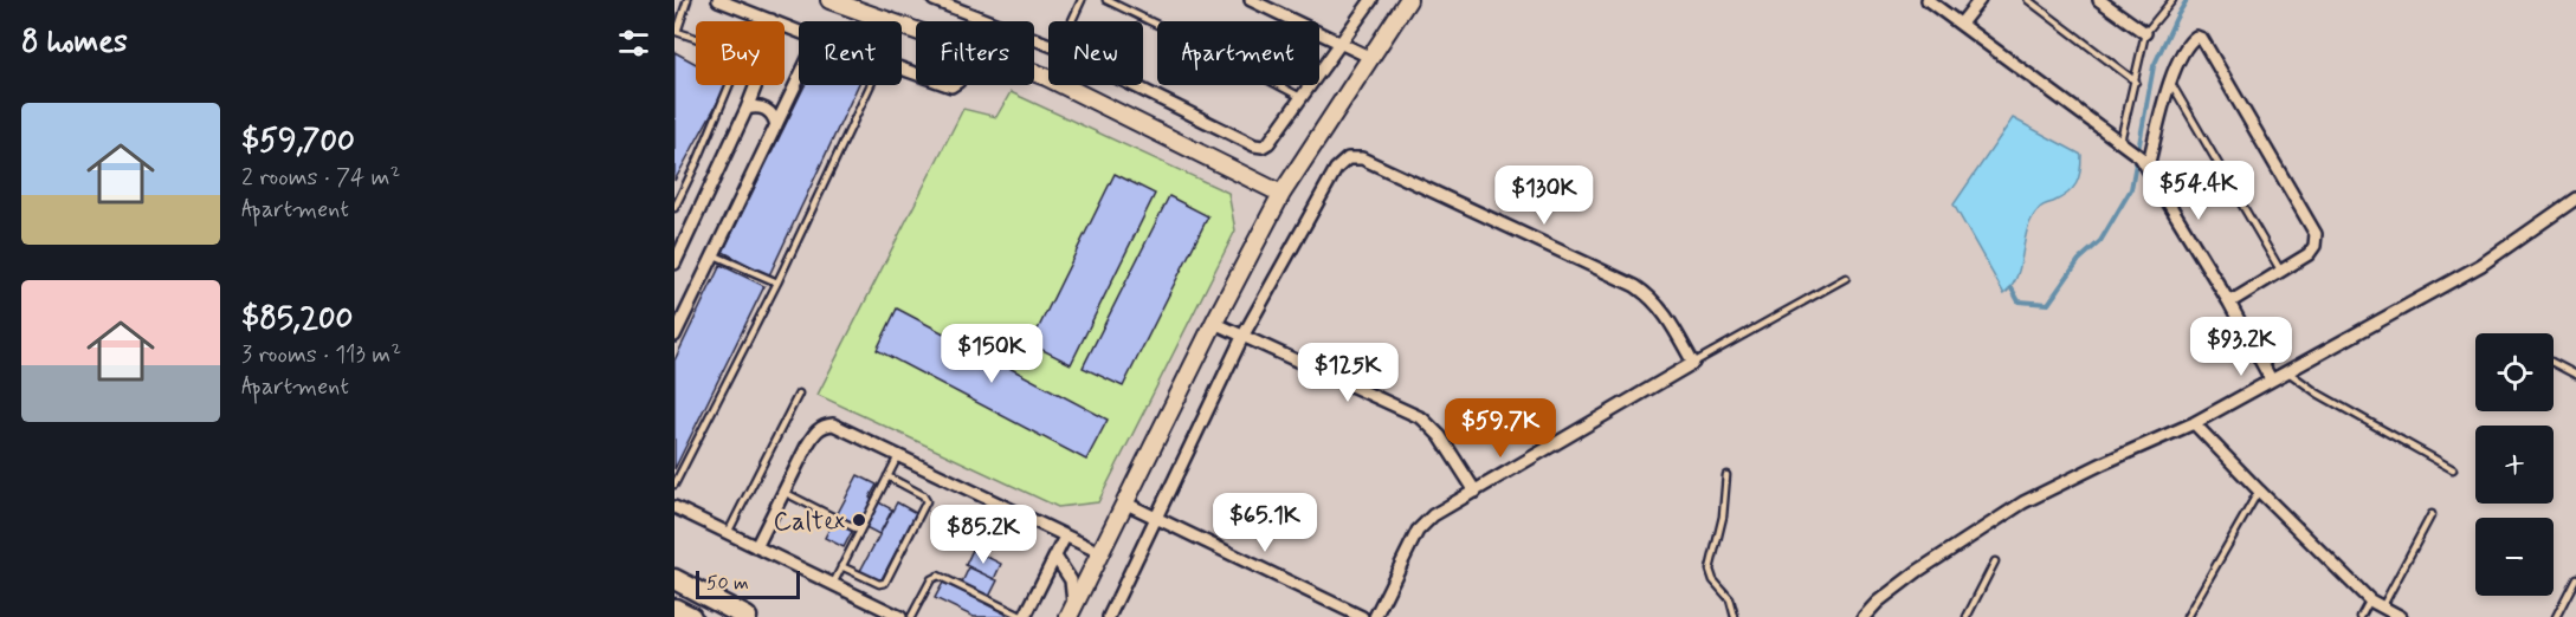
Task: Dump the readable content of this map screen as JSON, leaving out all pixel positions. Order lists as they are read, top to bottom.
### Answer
{
  "places": ["Caltex"],
  "scale_bar": "50 m",
  "page": {
    "heading": "8 homes",
    "chip": [
      "Buy",
      "Rent",
      "Filters",
      "New",
      "Apartment"
    ],
    "list": [
      {
        "name": "$59,700",
        "note": "2 rooms · 74 m² · Apartment"
      },
      {
        "name": "$85,200",
        "note": "3 rooms · 113 m² · Apartment"
      }
    ],
    "price": [
      "$54.4K",
      "$130K",
      "$93.2K",
      "$150K",
      "$125K",
      "$59.7K",
      "$65.1K",
      "$85.2K"
    ],
    "map_buttons": ["+", "−"],
    "scale": "50 m"
  }
}
